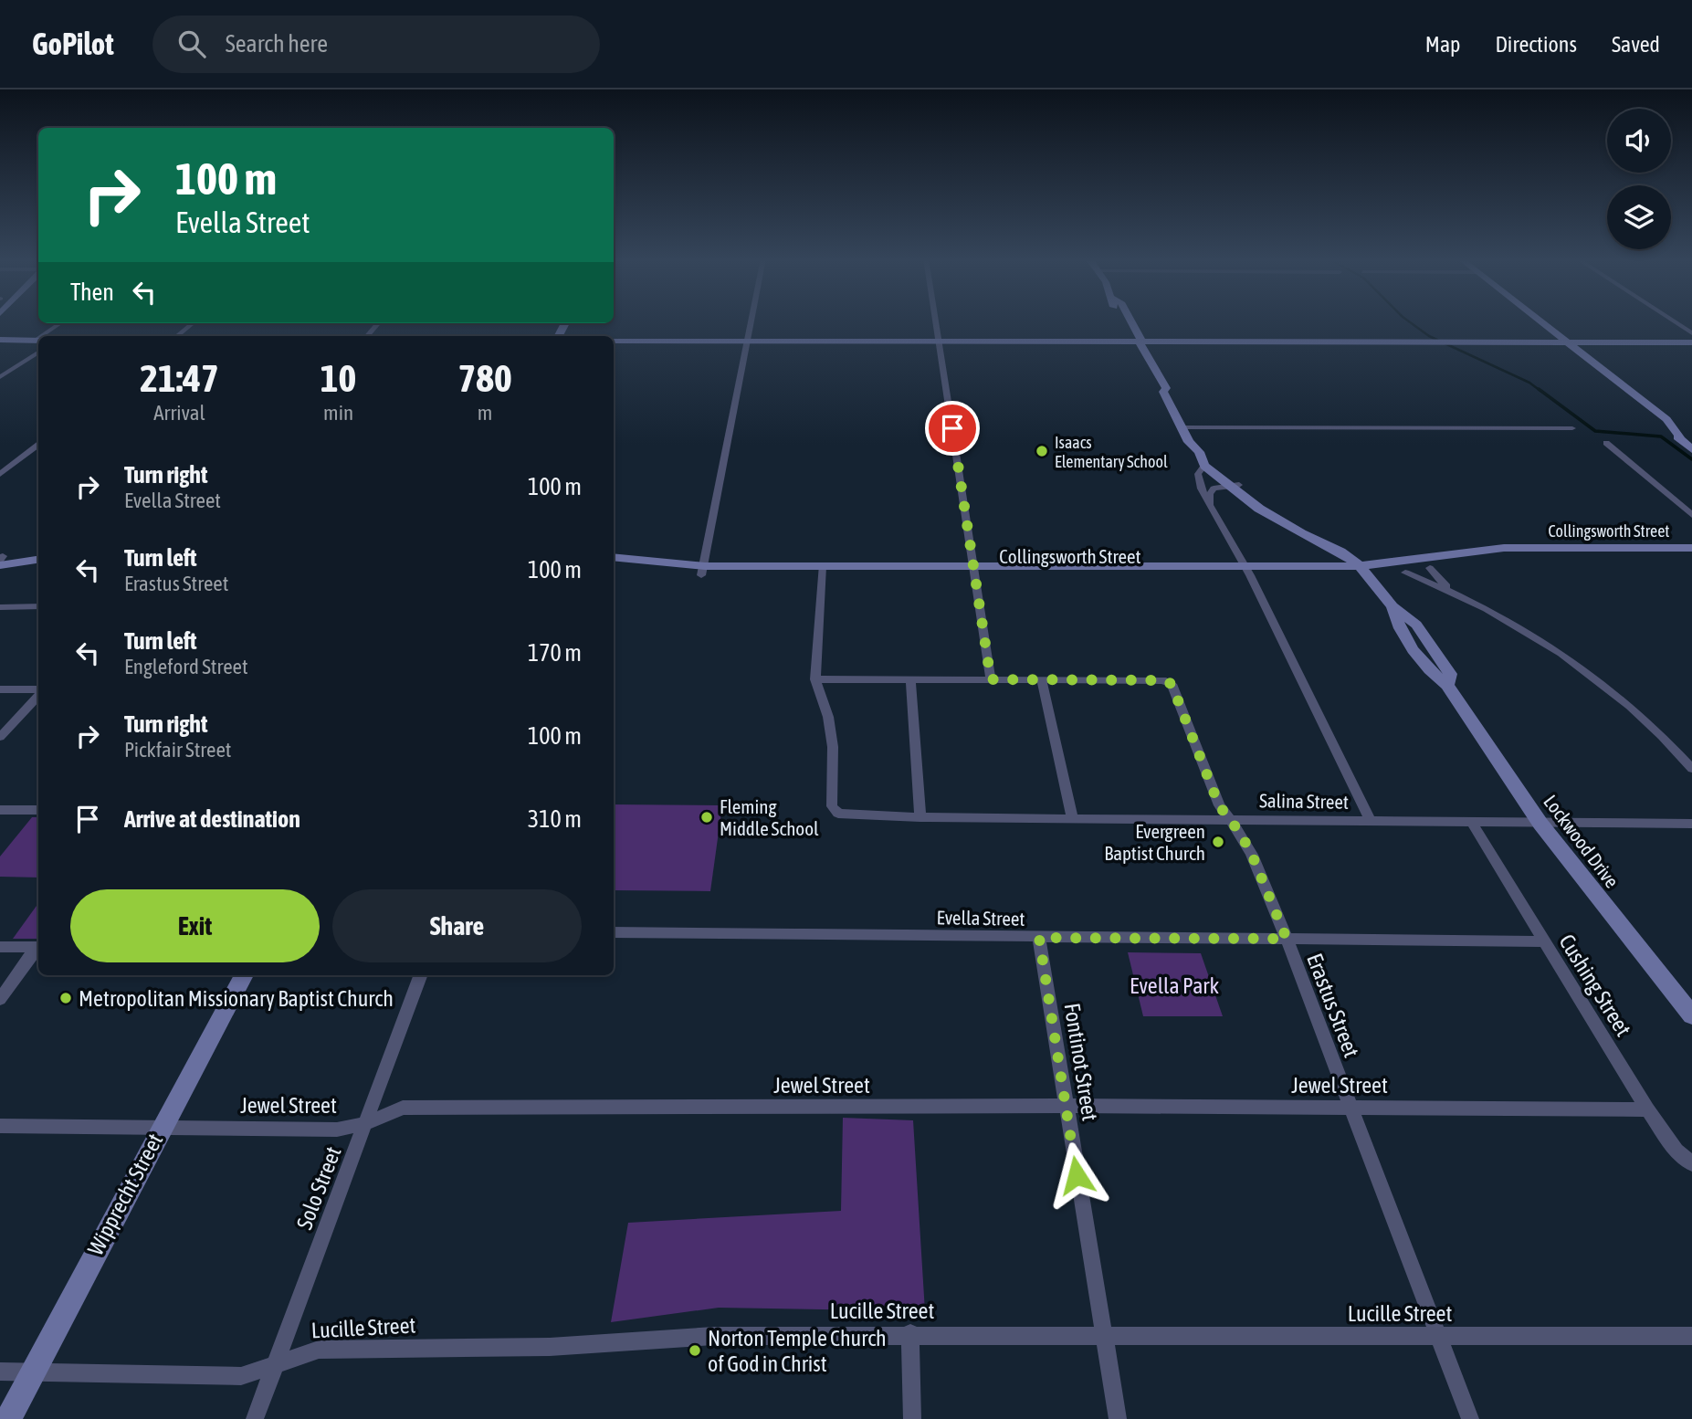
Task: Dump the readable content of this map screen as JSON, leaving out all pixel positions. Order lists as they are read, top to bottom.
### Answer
{
  "streets": {
    "street": [
      "Collingsworth Street",
      "Salina Street",
      "Lockwood Drive",
      "Evella Street",
      "Cushing Street",
      "Erastus Street",
      "Fontinot Street",
      "Jewel Street",
      "Solo Street",
      "Wipprecht Street",
      "Lucille Street"
    ]
  },
  "crossings": [
    ["Collingsworth Street", "Lockwood Drive"],
    ["Salina Street", "Lockwood Drive"],
    ["Salina Street", "Cushing Street"],
    ["Salina Street", "Erastus Street"],
    ["Evella Street", "Cushing Street"],
    ["Evella Street", "Erastus Street"],
    ["Evella Street", "Fontinot Street"],
    ["Cushing Street", "Jewel Street"],
    ["Erastus Street", "Jewel Street"],
    ["Erastus Street", "Lucille Street"],
    ["Fontinot Street", "Jewel Street"],
    ["Fontinot Street", "Lucille Street"],
    ["Jewel Street", "Solo Street"],
    ["Jewel Street", "Wipprecht Street"],
    ["Solo Street", "Lucille Street"],
    ["Wipprecht Street", "Lucille Street"]
  ],
  "parks": ["Evella Park"],
  "places": [
    "Isaacs Elementary School",
    "Fleming Middle School",
    "Evergreen Baptist Church",
    "Metropolitan Missionary Baptist Church",
    "Norton Temple Church of God in Christ"
  ],
  "page": {
    "header": "GoPilot",
    "search": "Search here",
    "nav": ["Map", "Directions", "Saved"],
    "turn": ["100 m", "Evella Street"],
    "then": "Then",
    "eta": [
      "21:47",
      "Arrival",
      "10",
      "min",
      "780",
      "m"
    ],
    "list": [
      {
        "name": "Turn right",
        "note": "Evella Street",
        "value": "100 m"
      },
      {
        "name": "Turn left",
        "note": "Erastus Street",
        "value": "100 m"
      },
      {
        "name": "Turn left",
        "note": "Engleford Street",
        "value": "170 m"
      },
      {
        "name": "Turn right",
        "note": "Pickfair Street",
        "value": "100 m"
      },
      {
        "name": "Arrive at destination",
        "value": "310 m"
      }
    ],
    "buttons": ["Exit", "Share"]
  }
}
